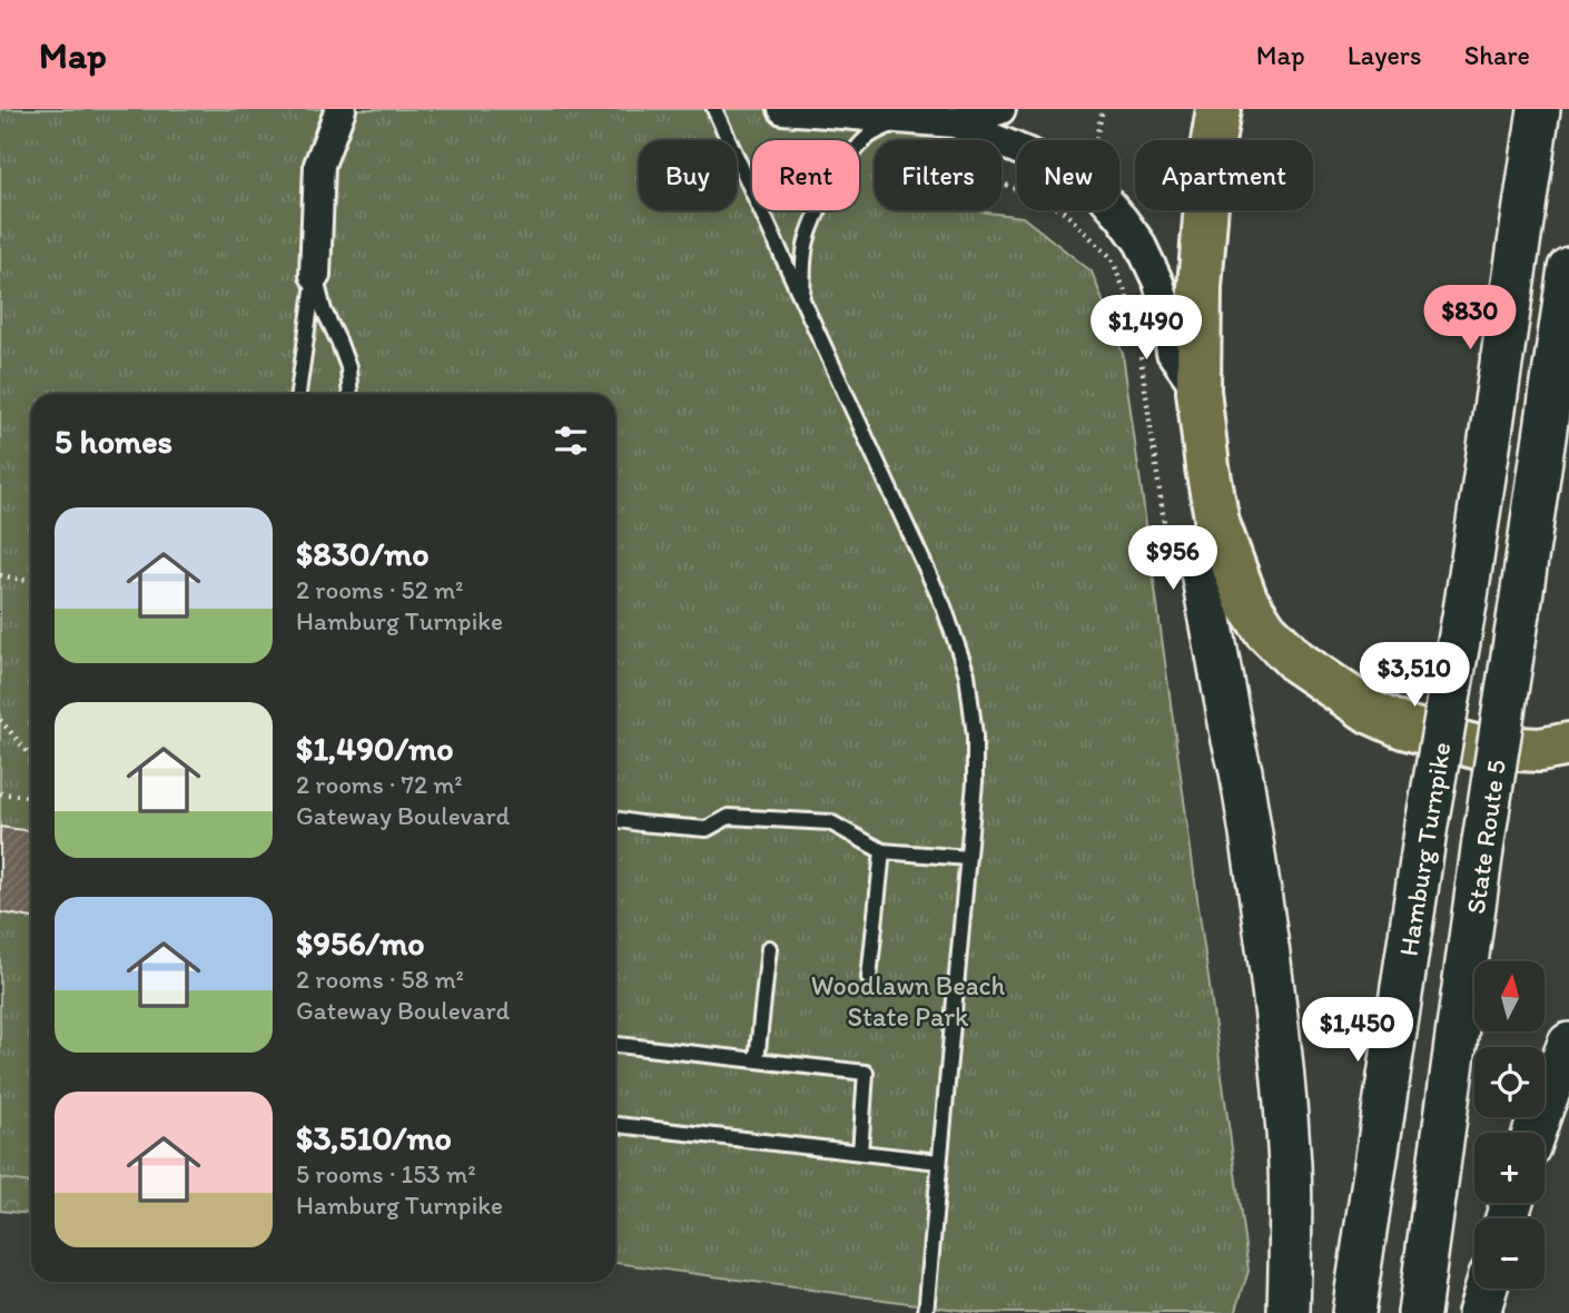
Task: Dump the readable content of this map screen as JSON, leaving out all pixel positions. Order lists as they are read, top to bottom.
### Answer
{
  "streets": {
    "main road": ["State Route 5", "Hamburg Turnpike"]
  },
  "parks": ["Woodlawn Beach State Park"],
  "north": "top",
  "page": {
    "header": "Map",
    "nav": ["Map", "Layers", "Share"],
    "chip": [
      "Buy",
      "Rent",
      "Filters",
      "New",
      "Apartment"
    ],
    "price": [
      "$830",
      "$1,490",
      "$956",
      "$3,510",
      "$1,450"
    ],
    "heading": "5 homes",
    "list": [
      {
        "name": "$830/mo",
        "note": "2 rooms · 52 m² · Hamburg Turnpike"
      },
      {
        "name": "$1,490/mo",
        "note": "2 rooms · 72 m² · Gateway Boulevard"
      },
      {
        "name": "$956/mo",
        "note": "2 rooms · 58 m² · Gateway Boulevard"
      },
      {
        "name": "$3,510/mo",
        "note": "5 rooms · 153 m² · Hamburg Turnpike"
      }
    ],
    "map_buttons": ["+", "−"]
  }
}
